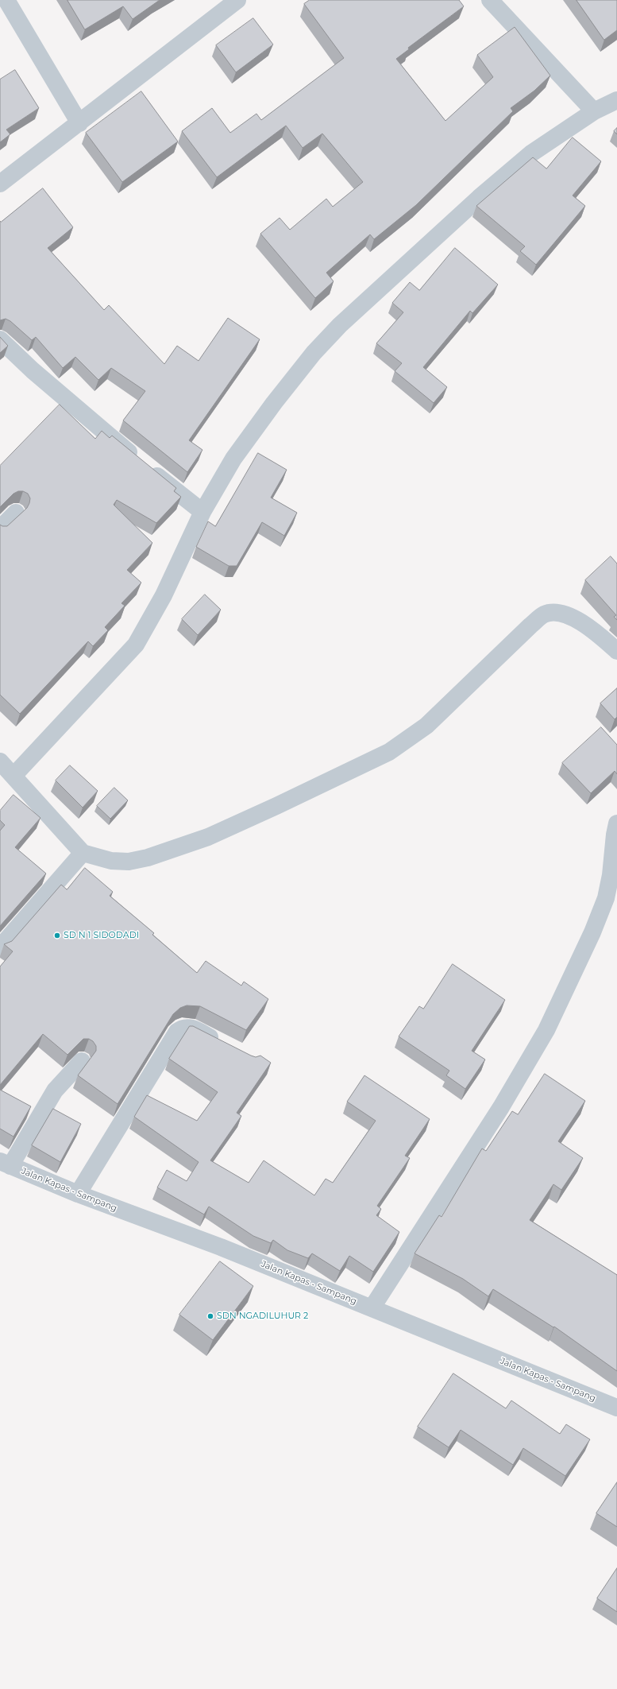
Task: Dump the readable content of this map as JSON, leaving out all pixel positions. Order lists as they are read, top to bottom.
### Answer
{
  "streets": {
    "street": ["Jalan Kapas - Sampang"]
  },
  "places": ["SD N 1 SIDODADI", "SDN NGADILUHUR 2"]
}
